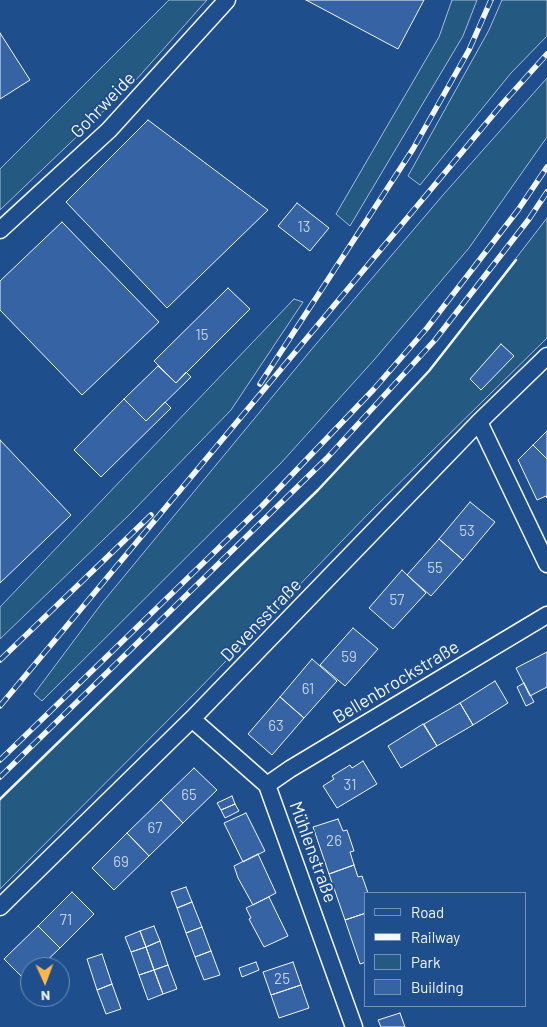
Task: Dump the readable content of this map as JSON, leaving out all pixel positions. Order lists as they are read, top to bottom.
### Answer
{
  "streets": {
    "street": [
      "Gohrweide",
      "Devensstraße",
      "Bellenbrockstraße",
      "Mühlenstraße"
    ]
  },
  "crossings": [
    ["Devensstraße", "Mühlenstraße"],
    ["Bellenbrockstraße", "Mühlenstraße"]
  ],
  "house_numbers": [
    "13",
    "15",
    "53",
    "55",
    "57",
    "59",
    "61",
    "63",
    "31",
    "65",
    "67",
    "26",
    "69",
    "71",
    "25"
  ],
  "legend": [
    "Road",
    "Railway",
    "Park",
    "Building"
  ],
  "north": "bottom"
}
